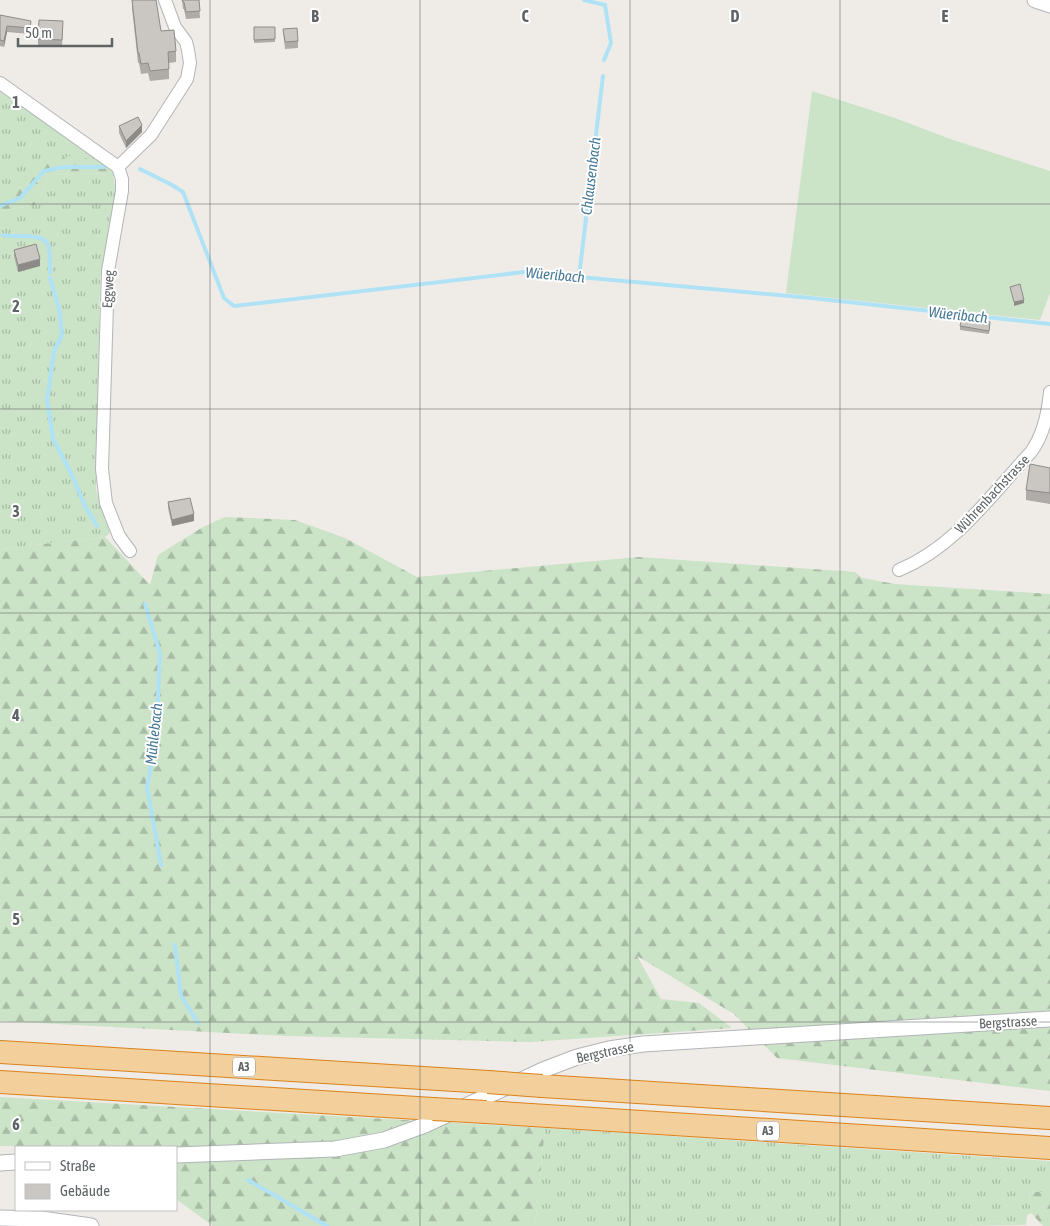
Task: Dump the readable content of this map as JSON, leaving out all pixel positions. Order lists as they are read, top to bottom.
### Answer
{
  "streets": {
    "highway": ["A3"],
    "street": ["Eggweg", "Wührenbachstrasse", "Bergstrasse"]
  },
  "water": ["Chlausenbach", "Wüeribach", "Mühlebach"],
  "legend": ["Straße", "Gebäude"],
  "scale_bar": "50 m",
  "grid": {
    "columns": [
      "B",
      "C",
      "D",
      "E"
    ],
    "rows": [
      "1",
      "2",
      "3",
      "4",
      "5",
      "6"
    ]
  }
}
